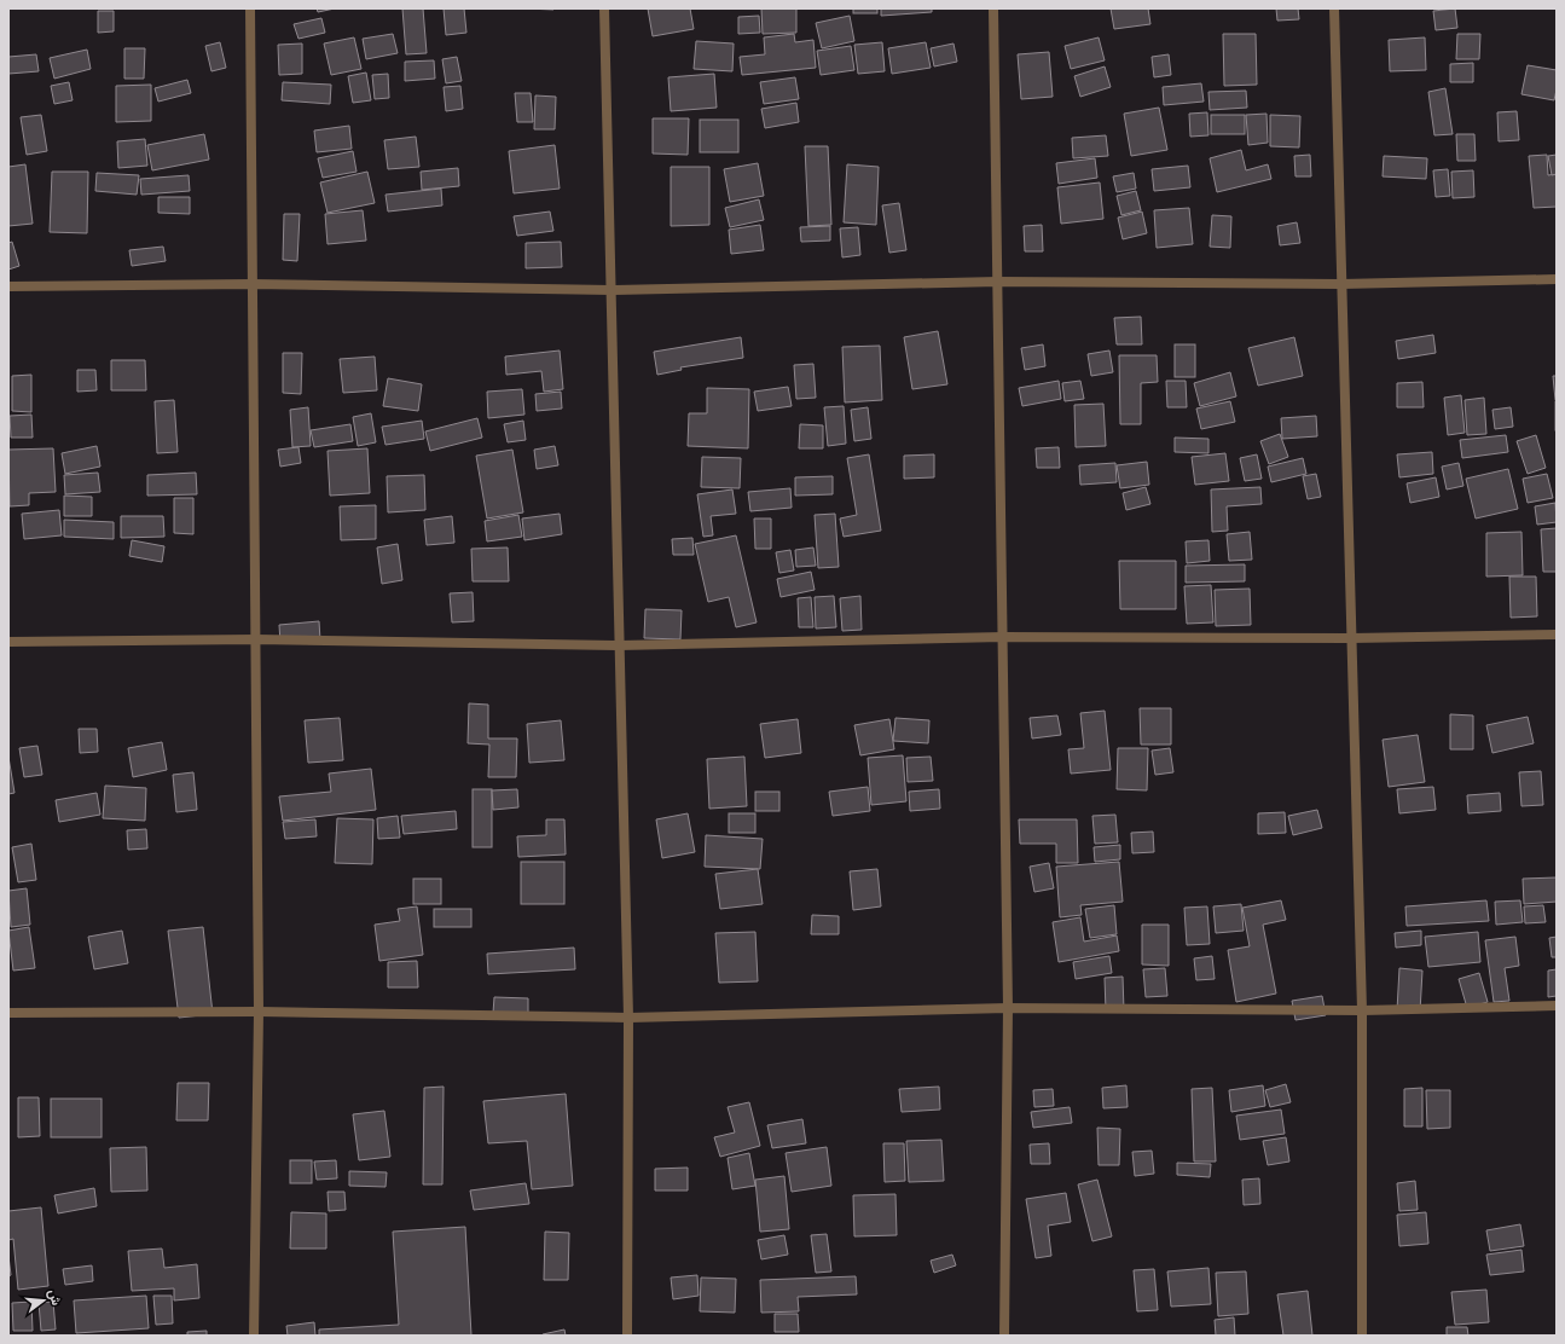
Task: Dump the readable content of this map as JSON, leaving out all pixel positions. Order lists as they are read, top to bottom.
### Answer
{
  "north": "right"
}
